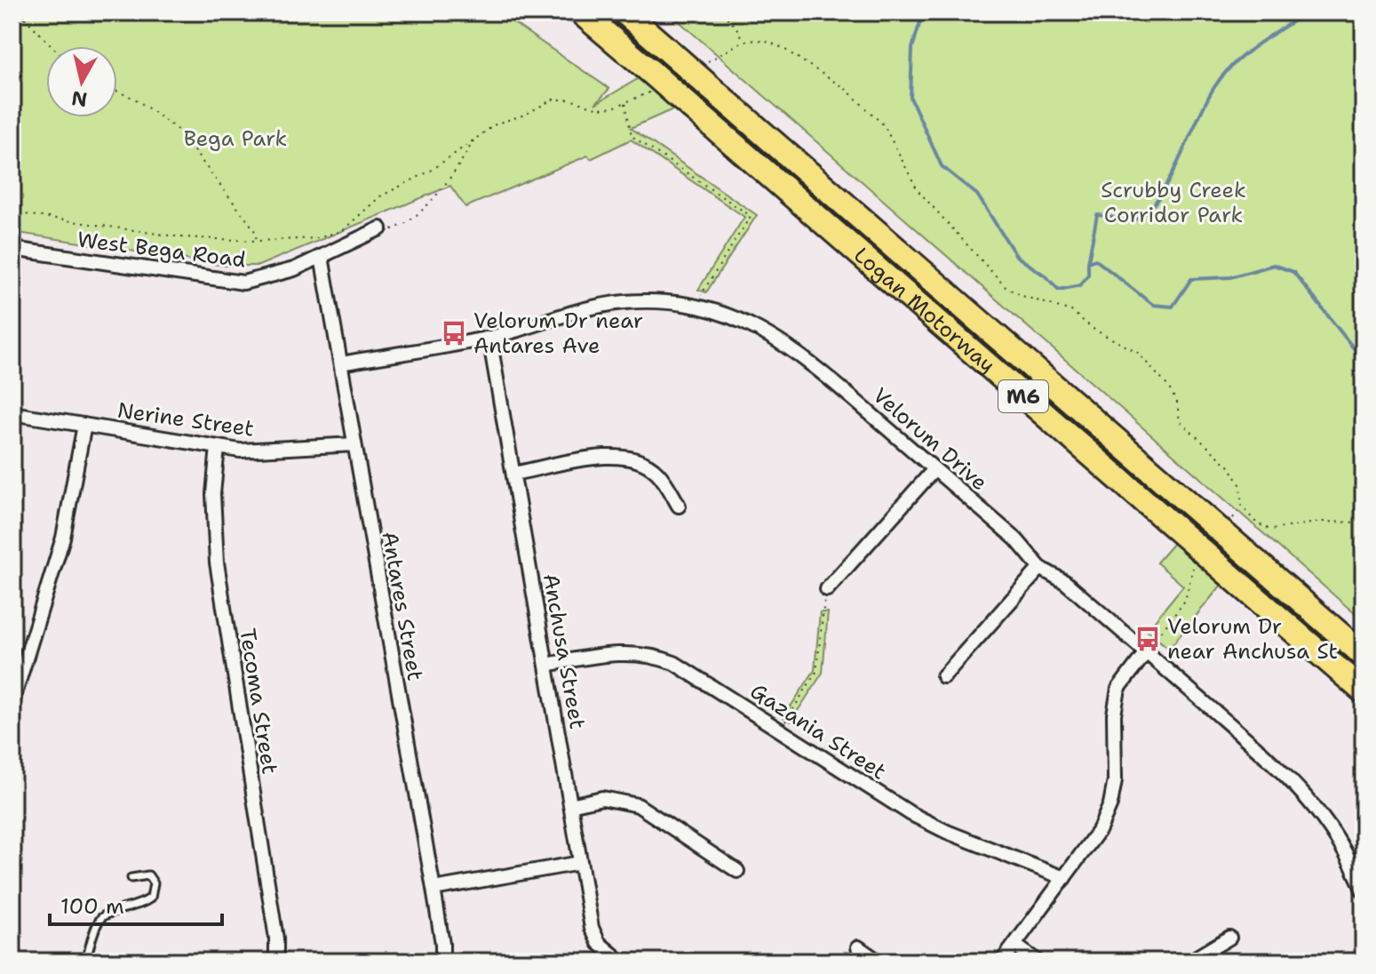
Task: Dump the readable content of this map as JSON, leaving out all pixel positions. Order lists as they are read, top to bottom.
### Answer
{
  "streets": {
    "highway": ["Logan Motorway", "M6"],
    "street": [
      "West Bega Road",
      "Nerine Street",
      "Velorum Drive",
      "Antares Street",
      "Anchusa Street",
      "Tecoma Street",
      "Gazania Street"
    ]
  },
  "crossings": [
    ["West Bega Road", "Antares Street"],
    ["Nerine Street", "Antares Street"],
    ["Nerine Street", "Tecoma Street"],
    ["Velorum Drive", "Antares Street"],
    ["Velorum Drive", "Anchusa Street"],
    ["Anchusa Street", "Gazania Street"]
  ],
  "parks": ["Bega Park", "Scrubby Creek Corridor Park"],
  "places": {
    "bus stop": ["Velorum Dr near Antares Ave", "Velorum Dr near Anchusa St"]
  },
  "scale_bar": "100 m",
  "north": "bottom"
}
